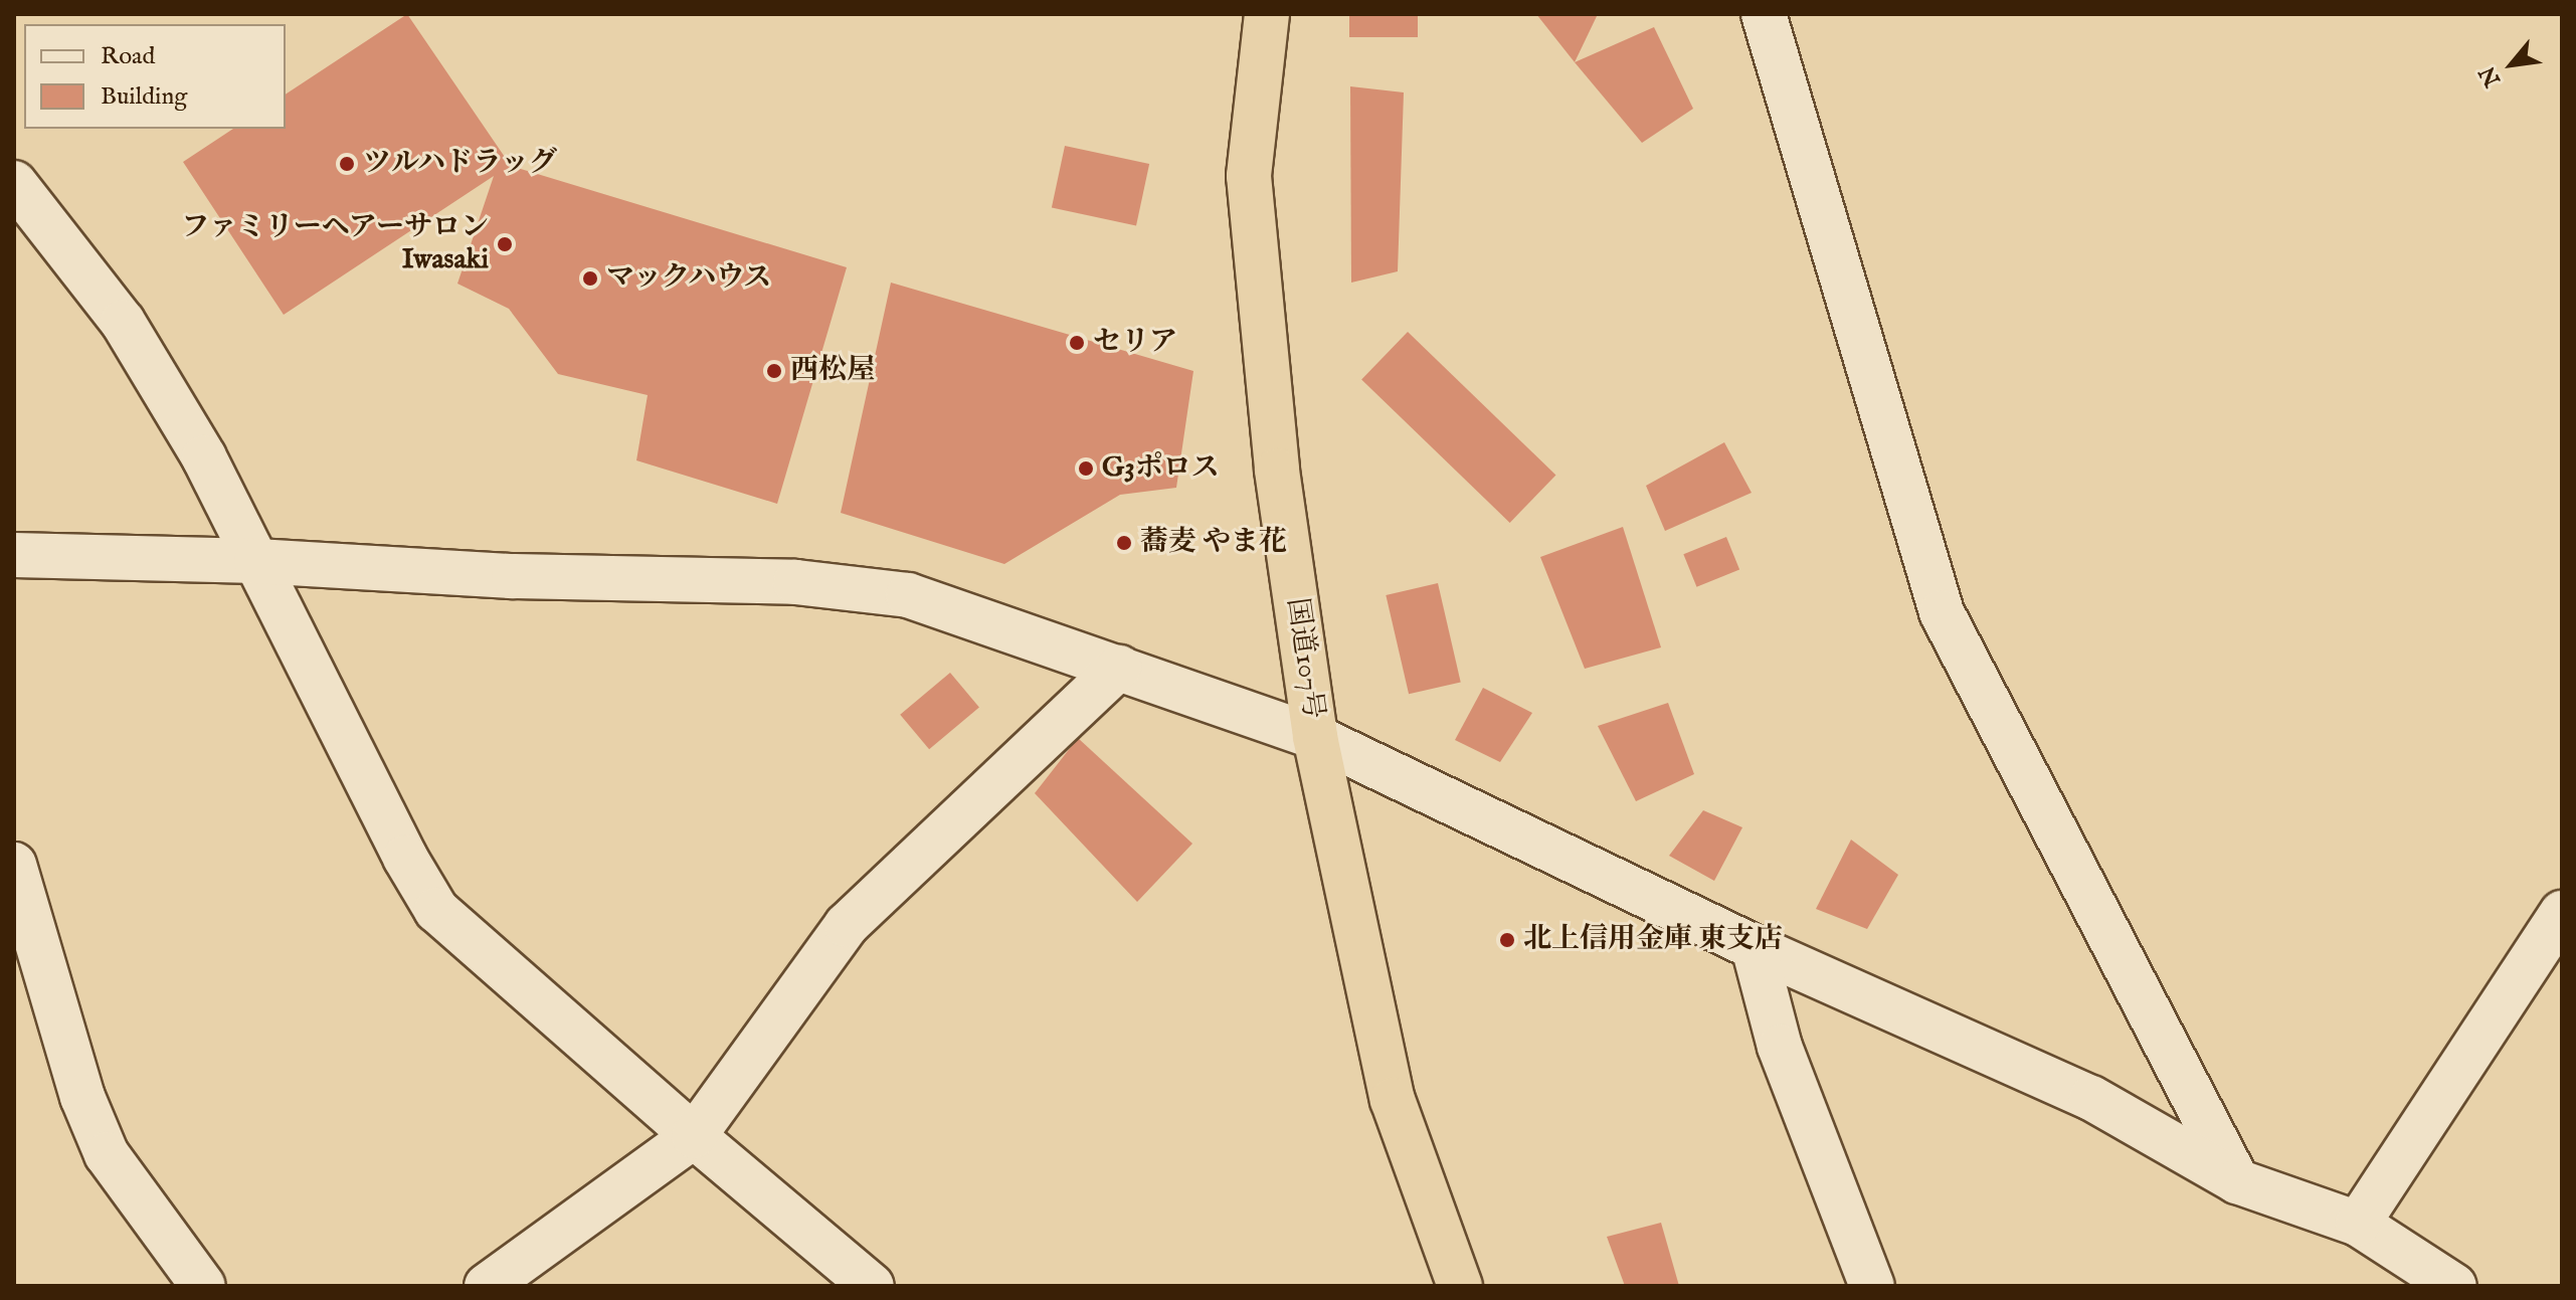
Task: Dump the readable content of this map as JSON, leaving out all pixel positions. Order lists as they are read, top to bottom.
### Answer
{
  "streets": {
    "highway": ["国道107号"]
  },
  "places": [
    "ツルハドラッグ",
    "ファミリーヘアーサロン Iwasaki",
    "マックハウス",
    "セリア",
    "西松屋",
    "G3ポロス",
    "蕎麦 やま花",
    "北上信用金庫 東支店"
  ],
  "legend": ["Road", "Building"],
  "north": "bottom left"
}
